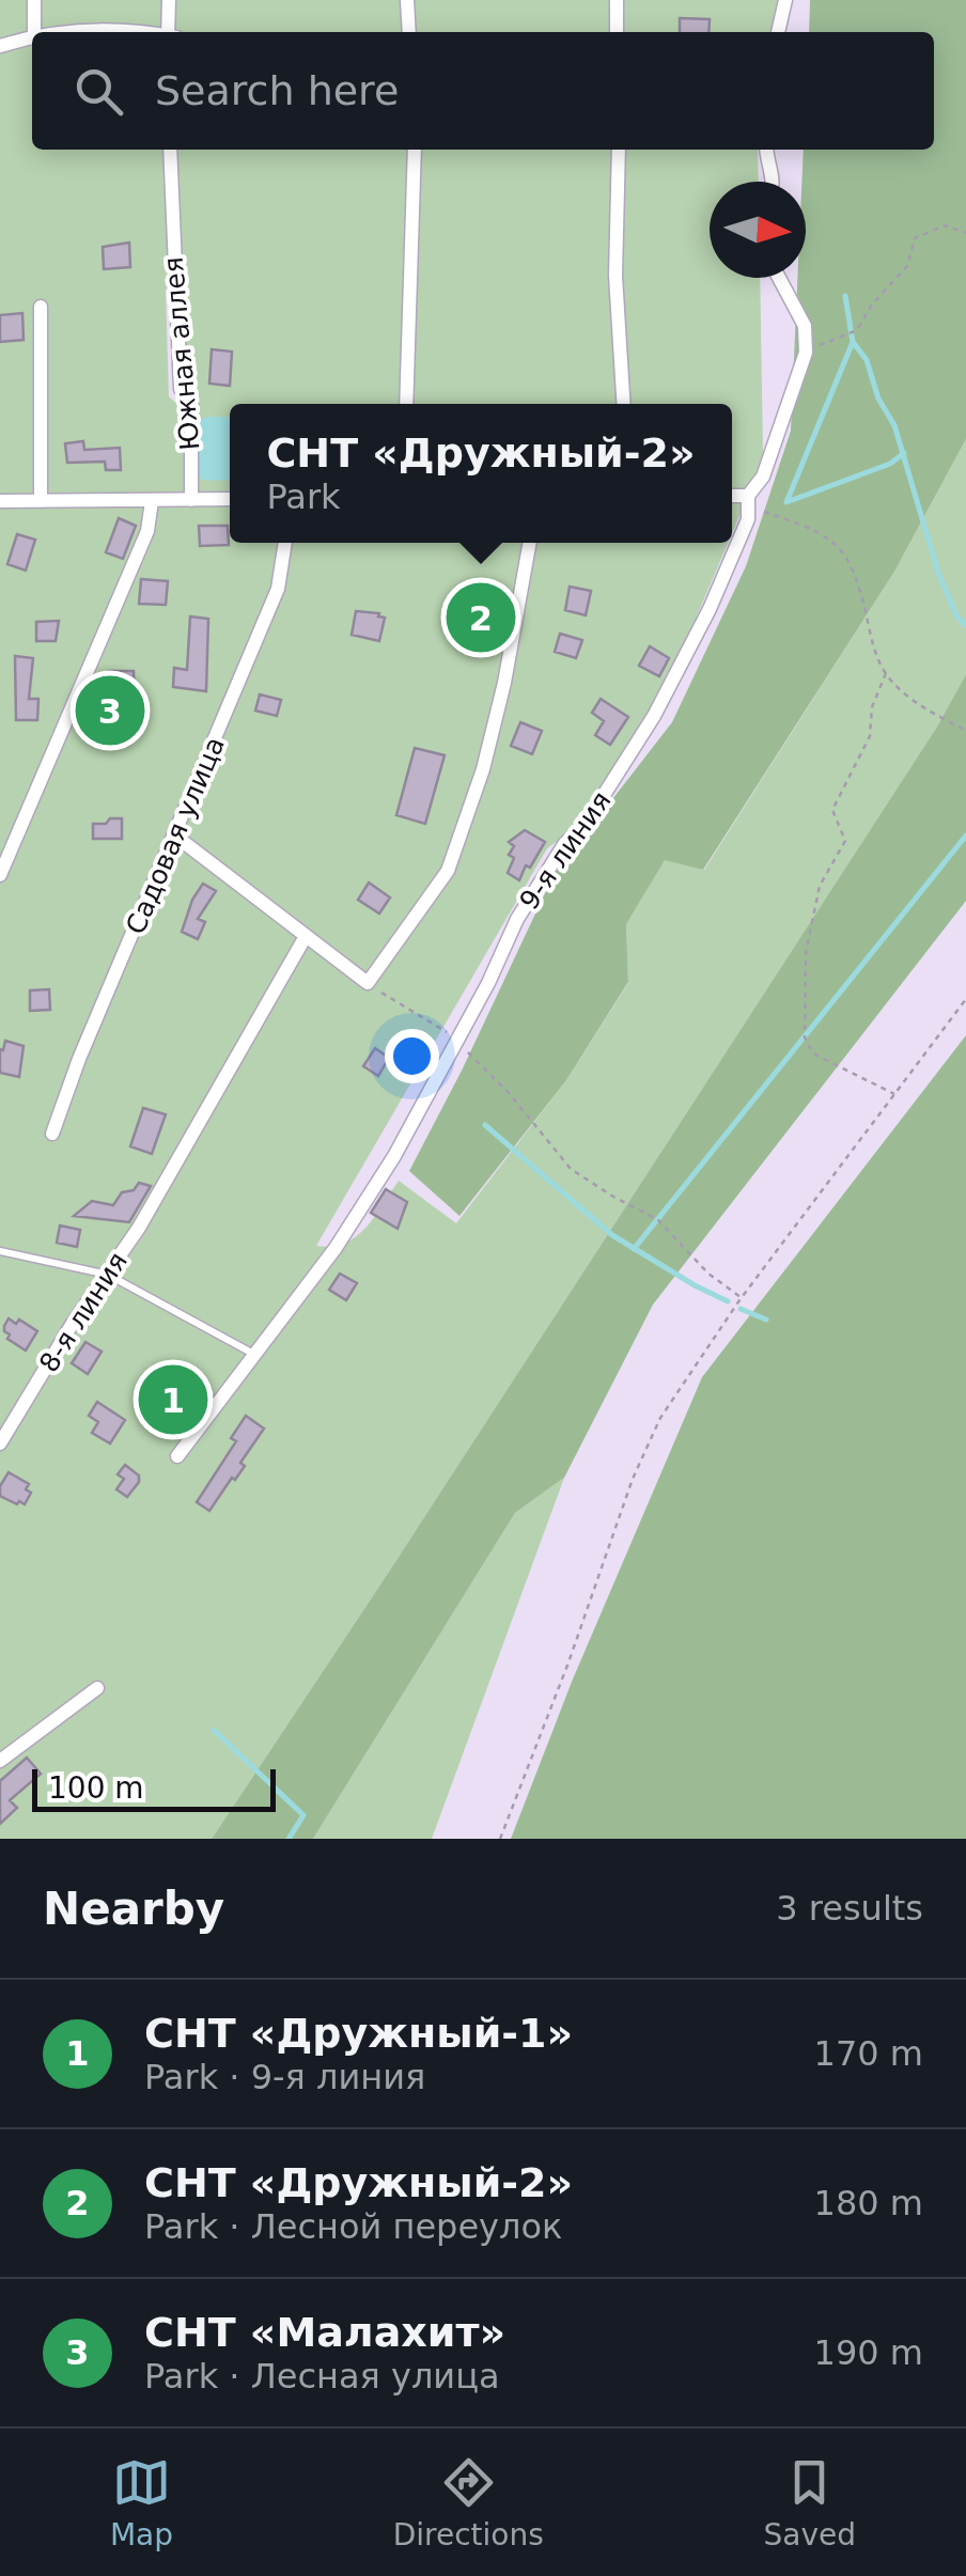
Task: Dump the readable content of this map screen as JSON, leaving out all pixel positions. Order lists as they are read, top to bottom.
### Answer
{
  "streets": {
    "street": [
      "Южная аллея",
      "Садовая улица",
      "9-я линия",
      "8-я линия"
    ]
  },
  "scale_bar": "100 m",
  "north": "right",
  "page": {
    "search": "Search here",
    "popup": ["СНТ «Дружный-2»", "Park"],
    "pins": ["2", "3", "1"],
    "scale": "100 m",
    "heading": ["Nearby", "3 results"],
    "list": [
      {
        "mark": "1",
        "name": "СНТ «Дружный-1»",
        "note": "Park · 9-я линия",
        "value": "170 m"
      },
      {
        "mark": "2",
        "name": "СНТ «Дружный-2»",
        "note": "Park · Лесной переулок",
        "value": "180 m"
      },
      {
        "mark": "3",
        "name": "СНТ «Малахит»",
        "note": "Park · Лесная улица",
        "value": "190 m"
      }
    ],
    "nav": ["Map", "Directions", "Saved"]
  }
}
